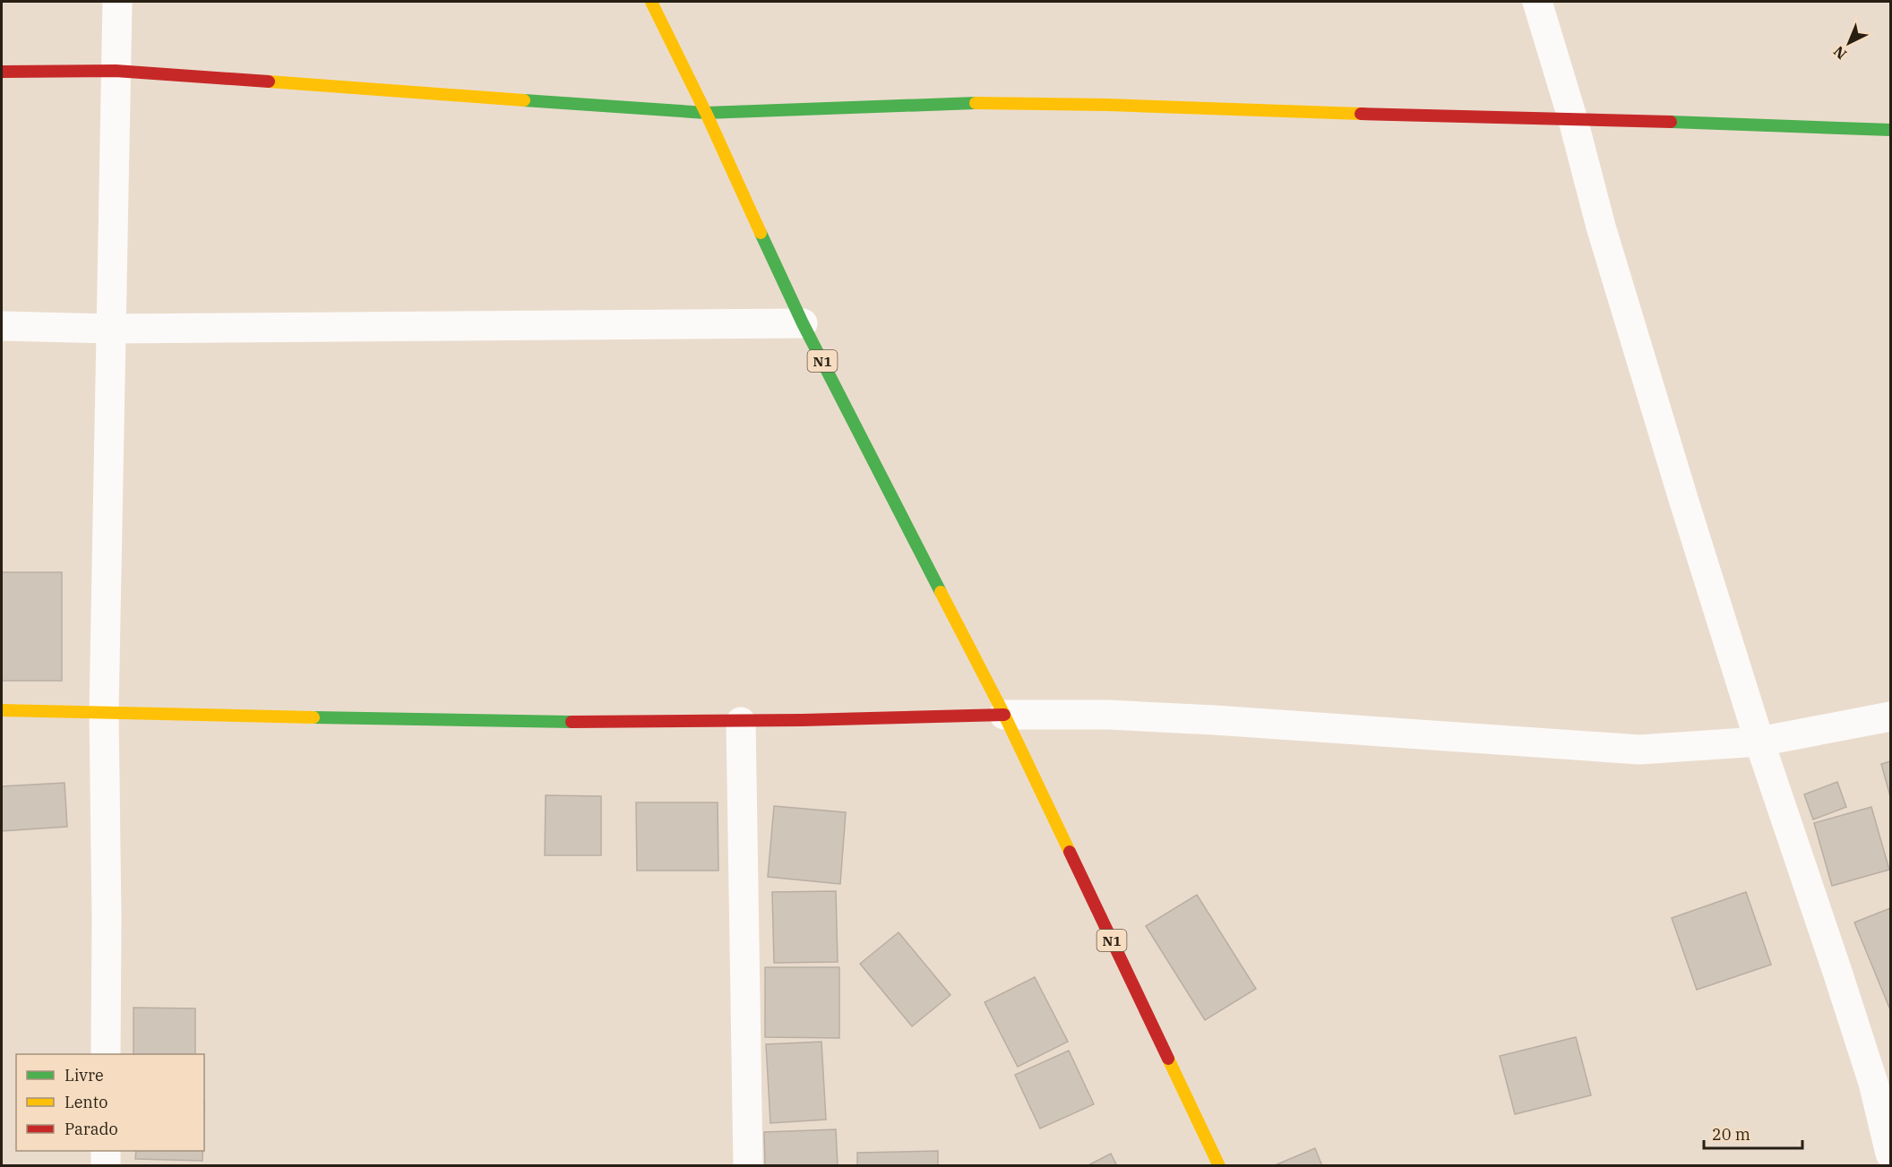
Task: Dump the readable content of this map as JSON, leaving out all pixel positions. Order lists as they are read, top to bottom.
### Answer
{
  "streets": {
    "main road": ["N1"]
  },
  "legend": ["Livre", "Lento", "Parado"],
  "scale_bar": "20 m",
  "north": "bottom left"
}
